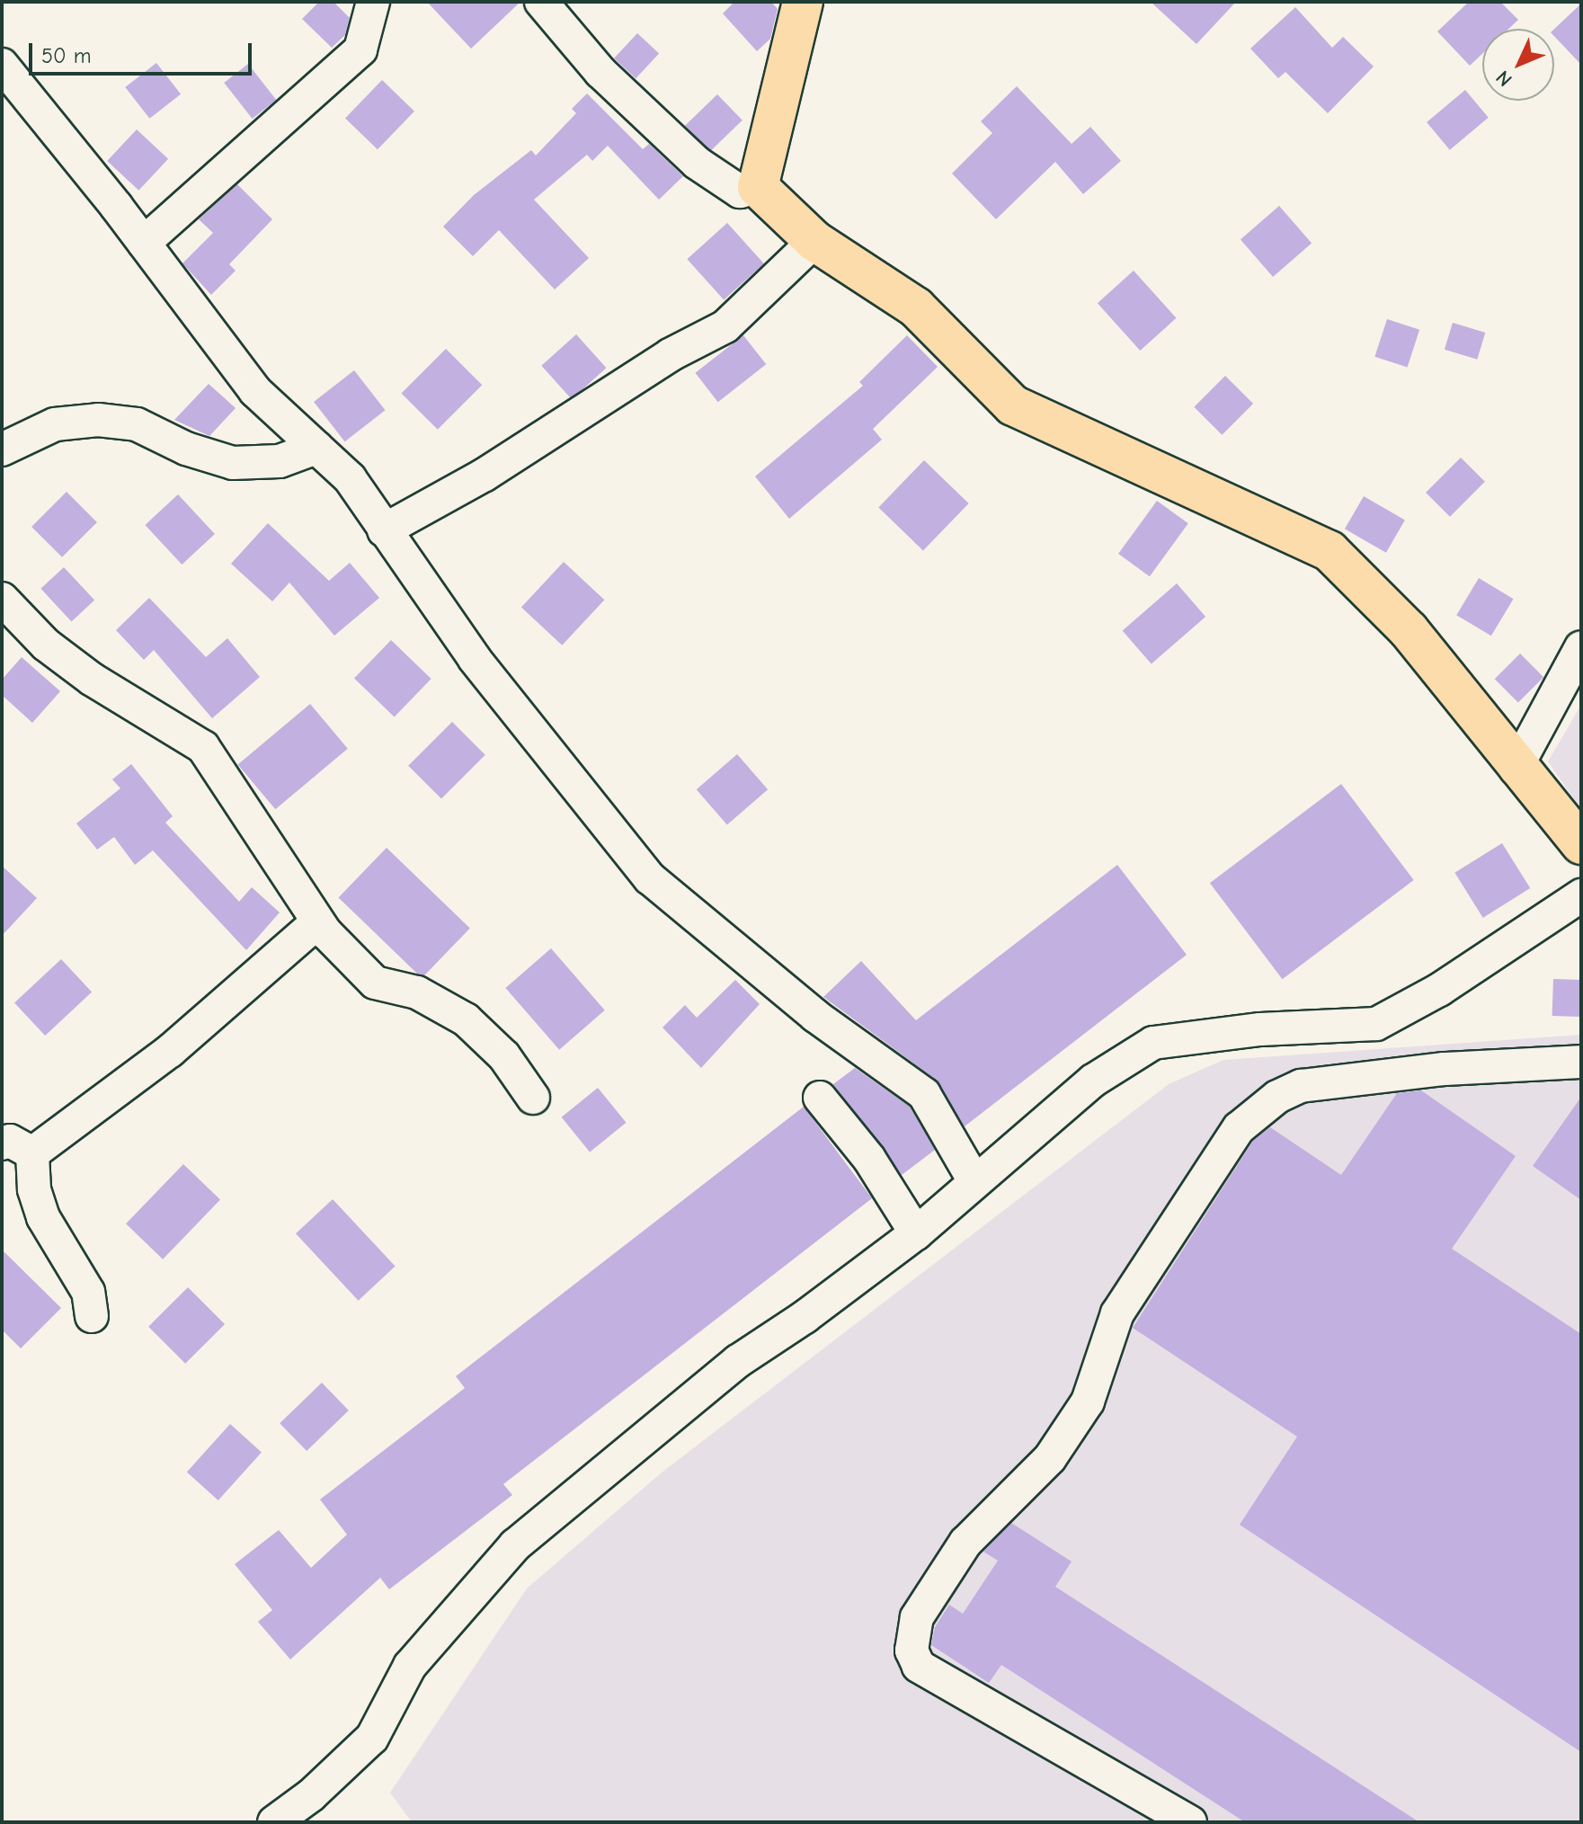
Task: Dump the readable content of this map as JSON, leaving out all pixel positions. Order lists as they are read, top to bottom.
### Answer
{
  "scale_bar": "50 m",
  "north": "bottom left"
}
